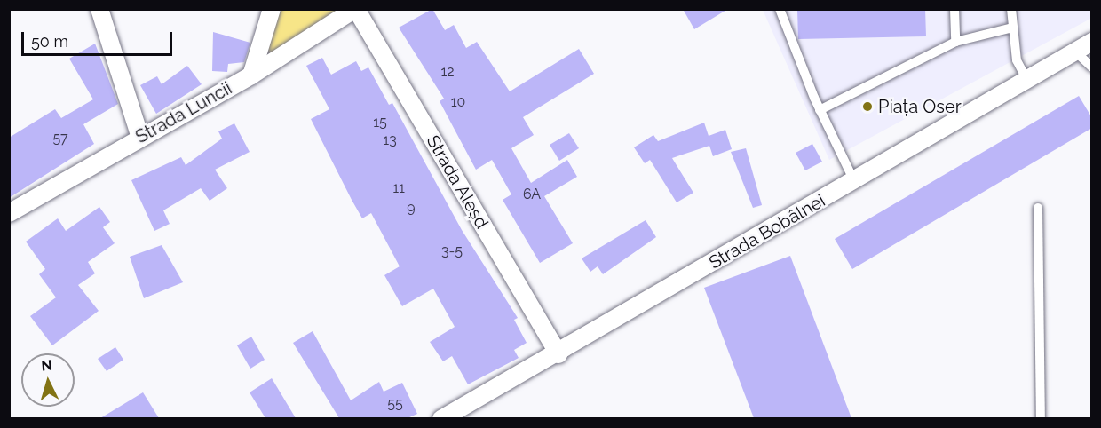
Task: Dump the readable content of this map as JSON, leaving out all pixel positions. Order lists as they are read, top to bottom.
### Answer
{
  "streets": {
    "street": ["Strada Luncii", "Strada Aleșd", "Strada Bobâlnei"]
  },
  "crossings": [
    ["Strada Luncii", "Strada Aleșd"],
    ["Strada Aleșd", "Strada Bobâlnei"]
  ],
  "places": ["Piața Oser"],
  "house_numbers": [
    "12",
    "10",
    "15",
    "57",
    "13",
    "11",
    "6A",
    "9",
    "3-5",
    "55"
  ],
  "scale_bar": "50 m",
  "north": "top"
}
